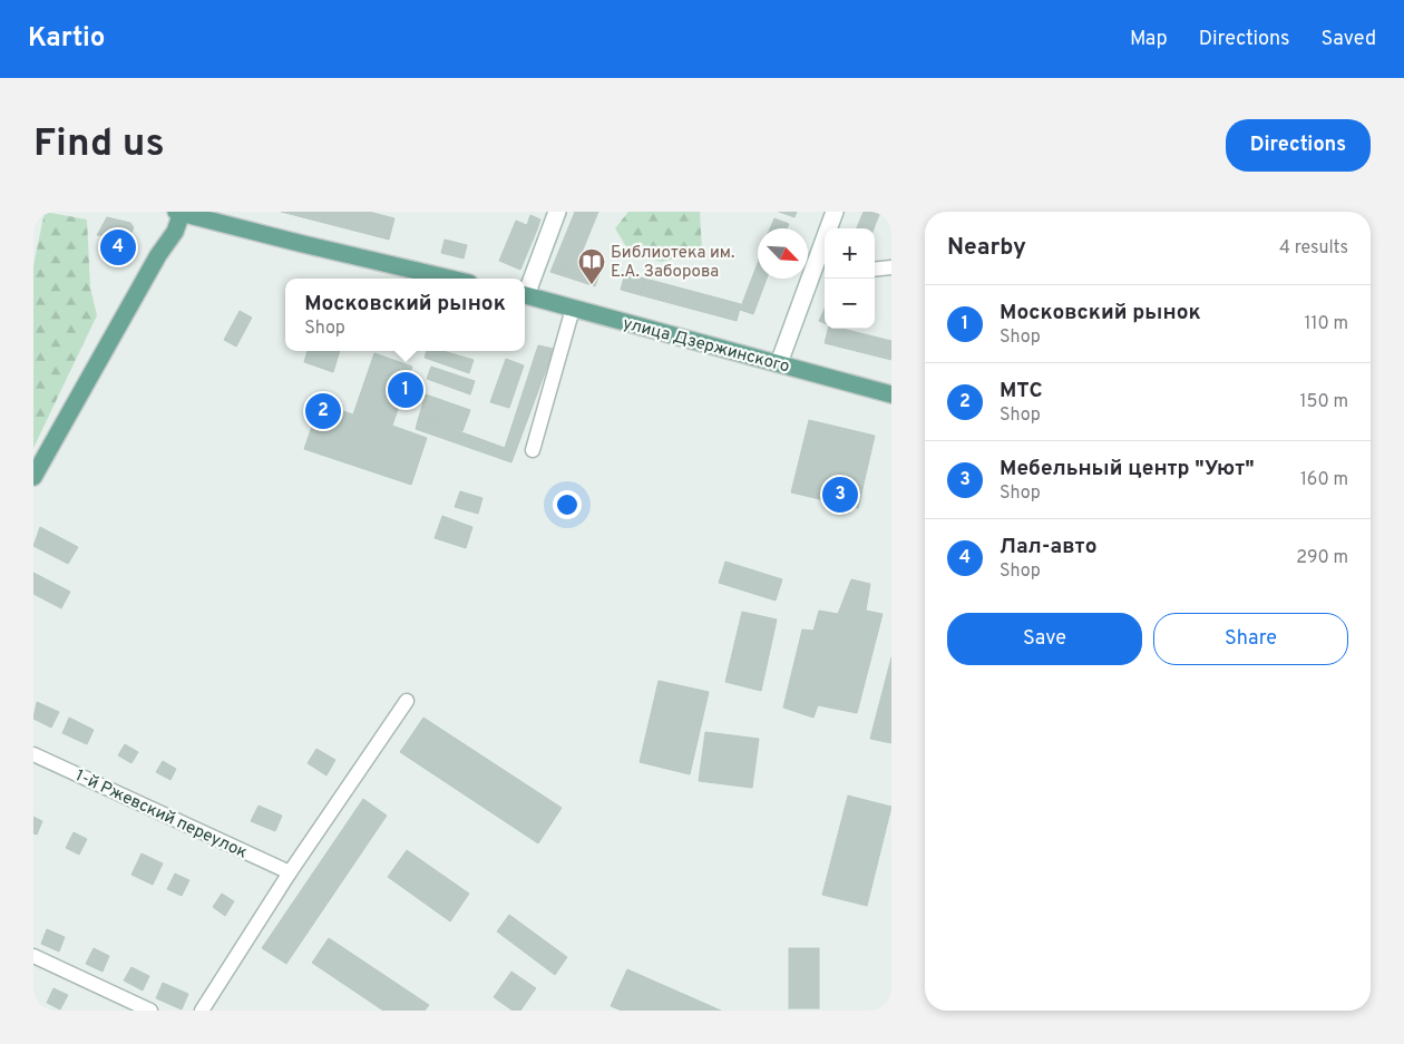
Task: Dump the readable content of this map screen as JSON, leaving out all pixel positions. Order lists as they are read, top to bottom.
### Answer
{
  "streets": {
    "main road": ["улица Дзержинского"],
    "street": ["1-й Ржевский переулок"]
  },
  "places": {
    "library": ["Библиотека им. Е.А. Заборова"]
  },
  "north": "bottom right",
  "page": {
    "header": "Kartio",
    "nav": ["Map", "Directions", "Saved"],
    "buttons": [
      "Directions",
      ["Save", "Share"]
    ],
    "title": "Find us",
    "heading": ["Nearby", "4 results"],
    "pins": [
      "4",
      "1",
      "2",
      "3"
    ],
    "map_buttons": ["+", "−"],
    "popup": ["Московский рынок", "Shop"],
    "list": [
      {
        "mark": "1",
        "name": "Московский рынок",
        "note": "Shop",
        "value": "110 m"
      },
      {
        "mark": "2",
        "name": "МТС",
        "note": "Shop",
        "value": "150 m"
      },
      {
        "mark": "3",
        "name": "Мебельный центр \"Уют\"",
        "note": "Shop",
        "value": "160 m"
      },
      {
        "mark": "4",
        "name": "Лал-авто",
        "note": "Shop",
        "value": "290 m"
      }
    ]
  }
}
